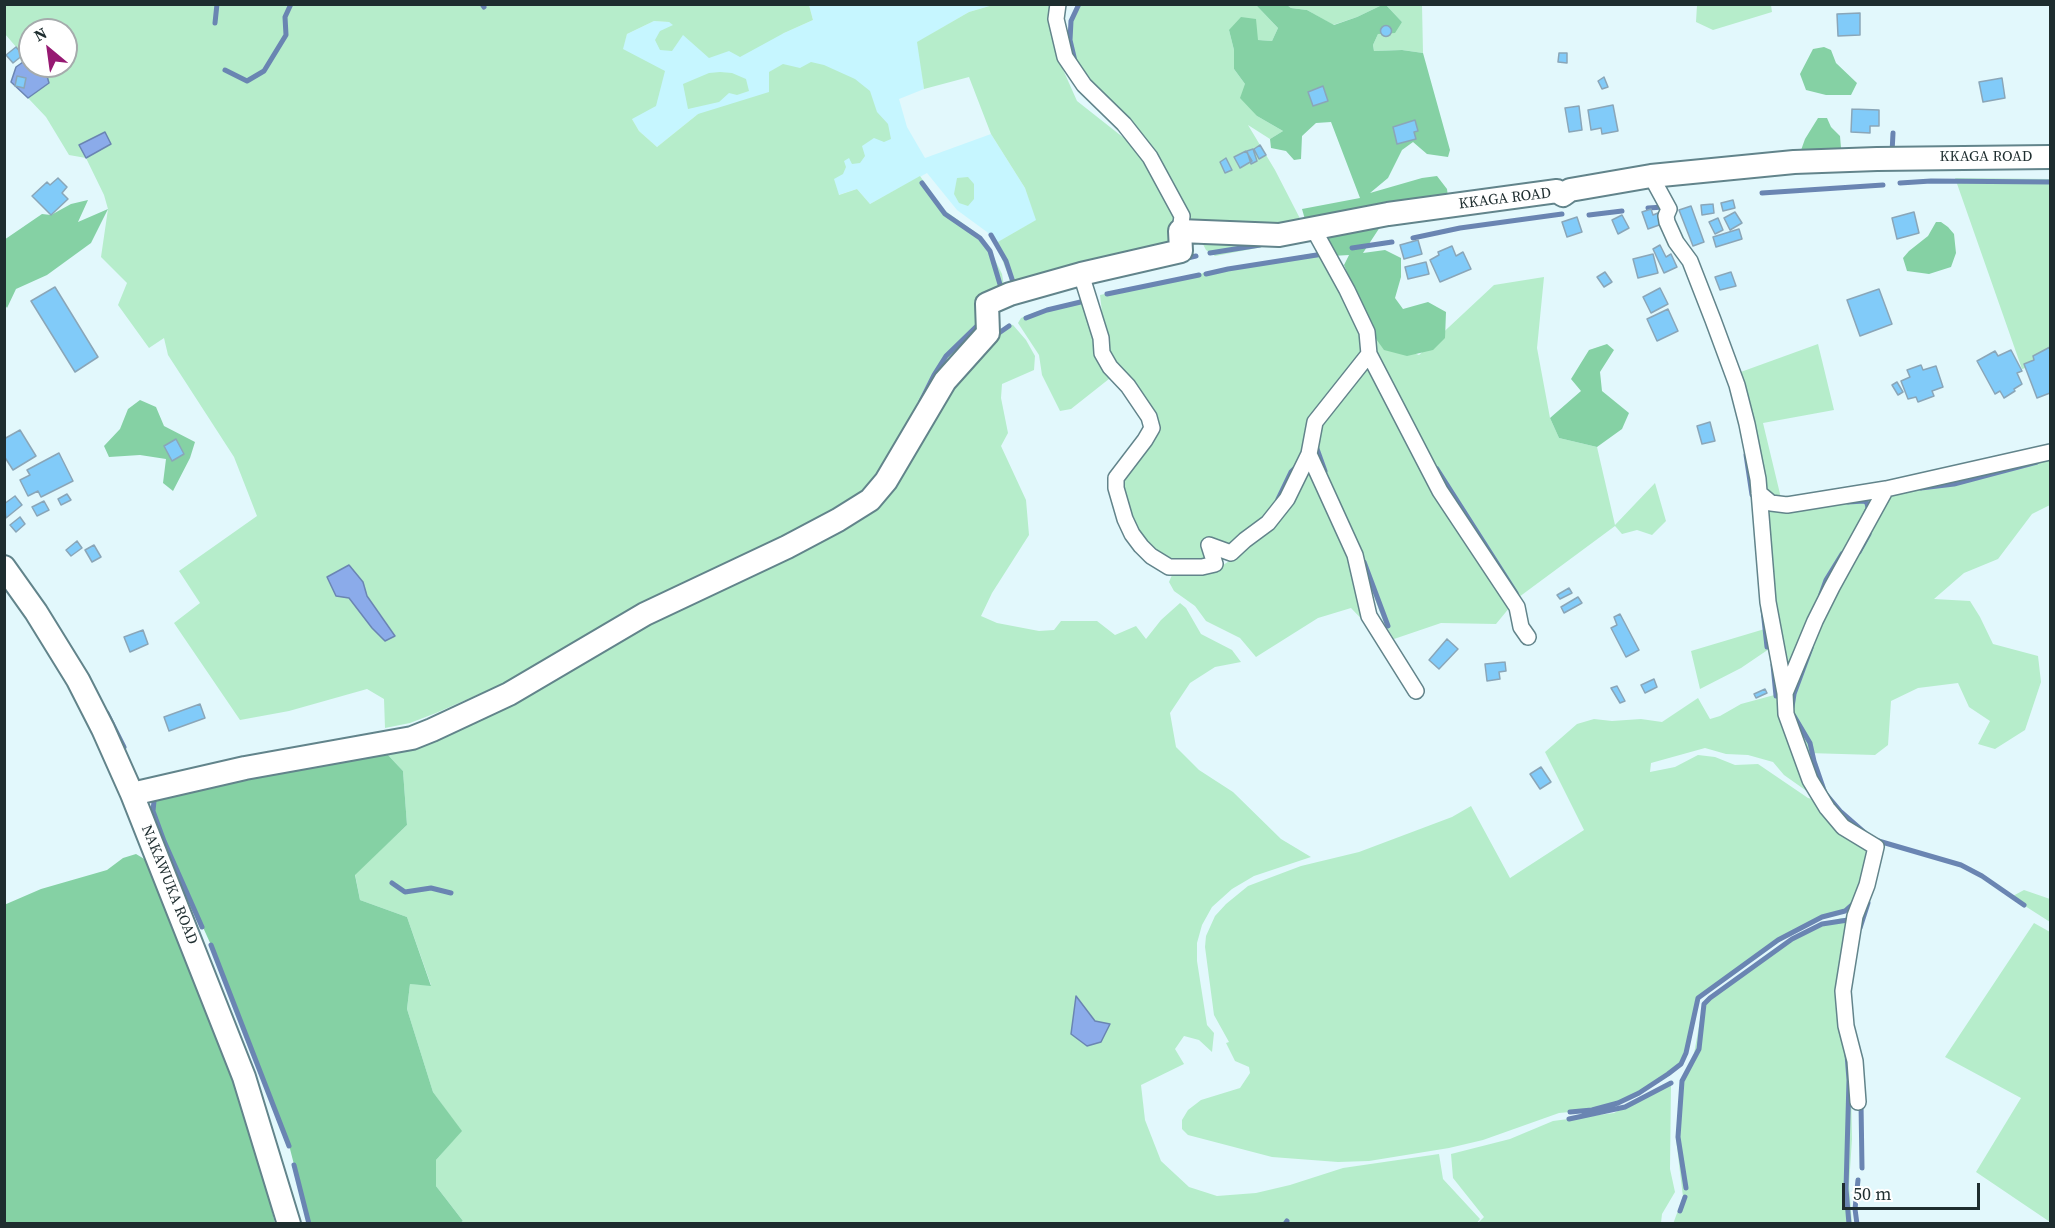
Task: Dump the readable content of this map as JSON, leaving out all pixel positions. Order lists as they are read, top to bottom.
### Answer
{
  "streets": {
    "street": ["KKAGA ROAD", "NAKAWUKA ROAD"]
  },
  "scale_bar": "50 m",
  "north": "top left"
}
